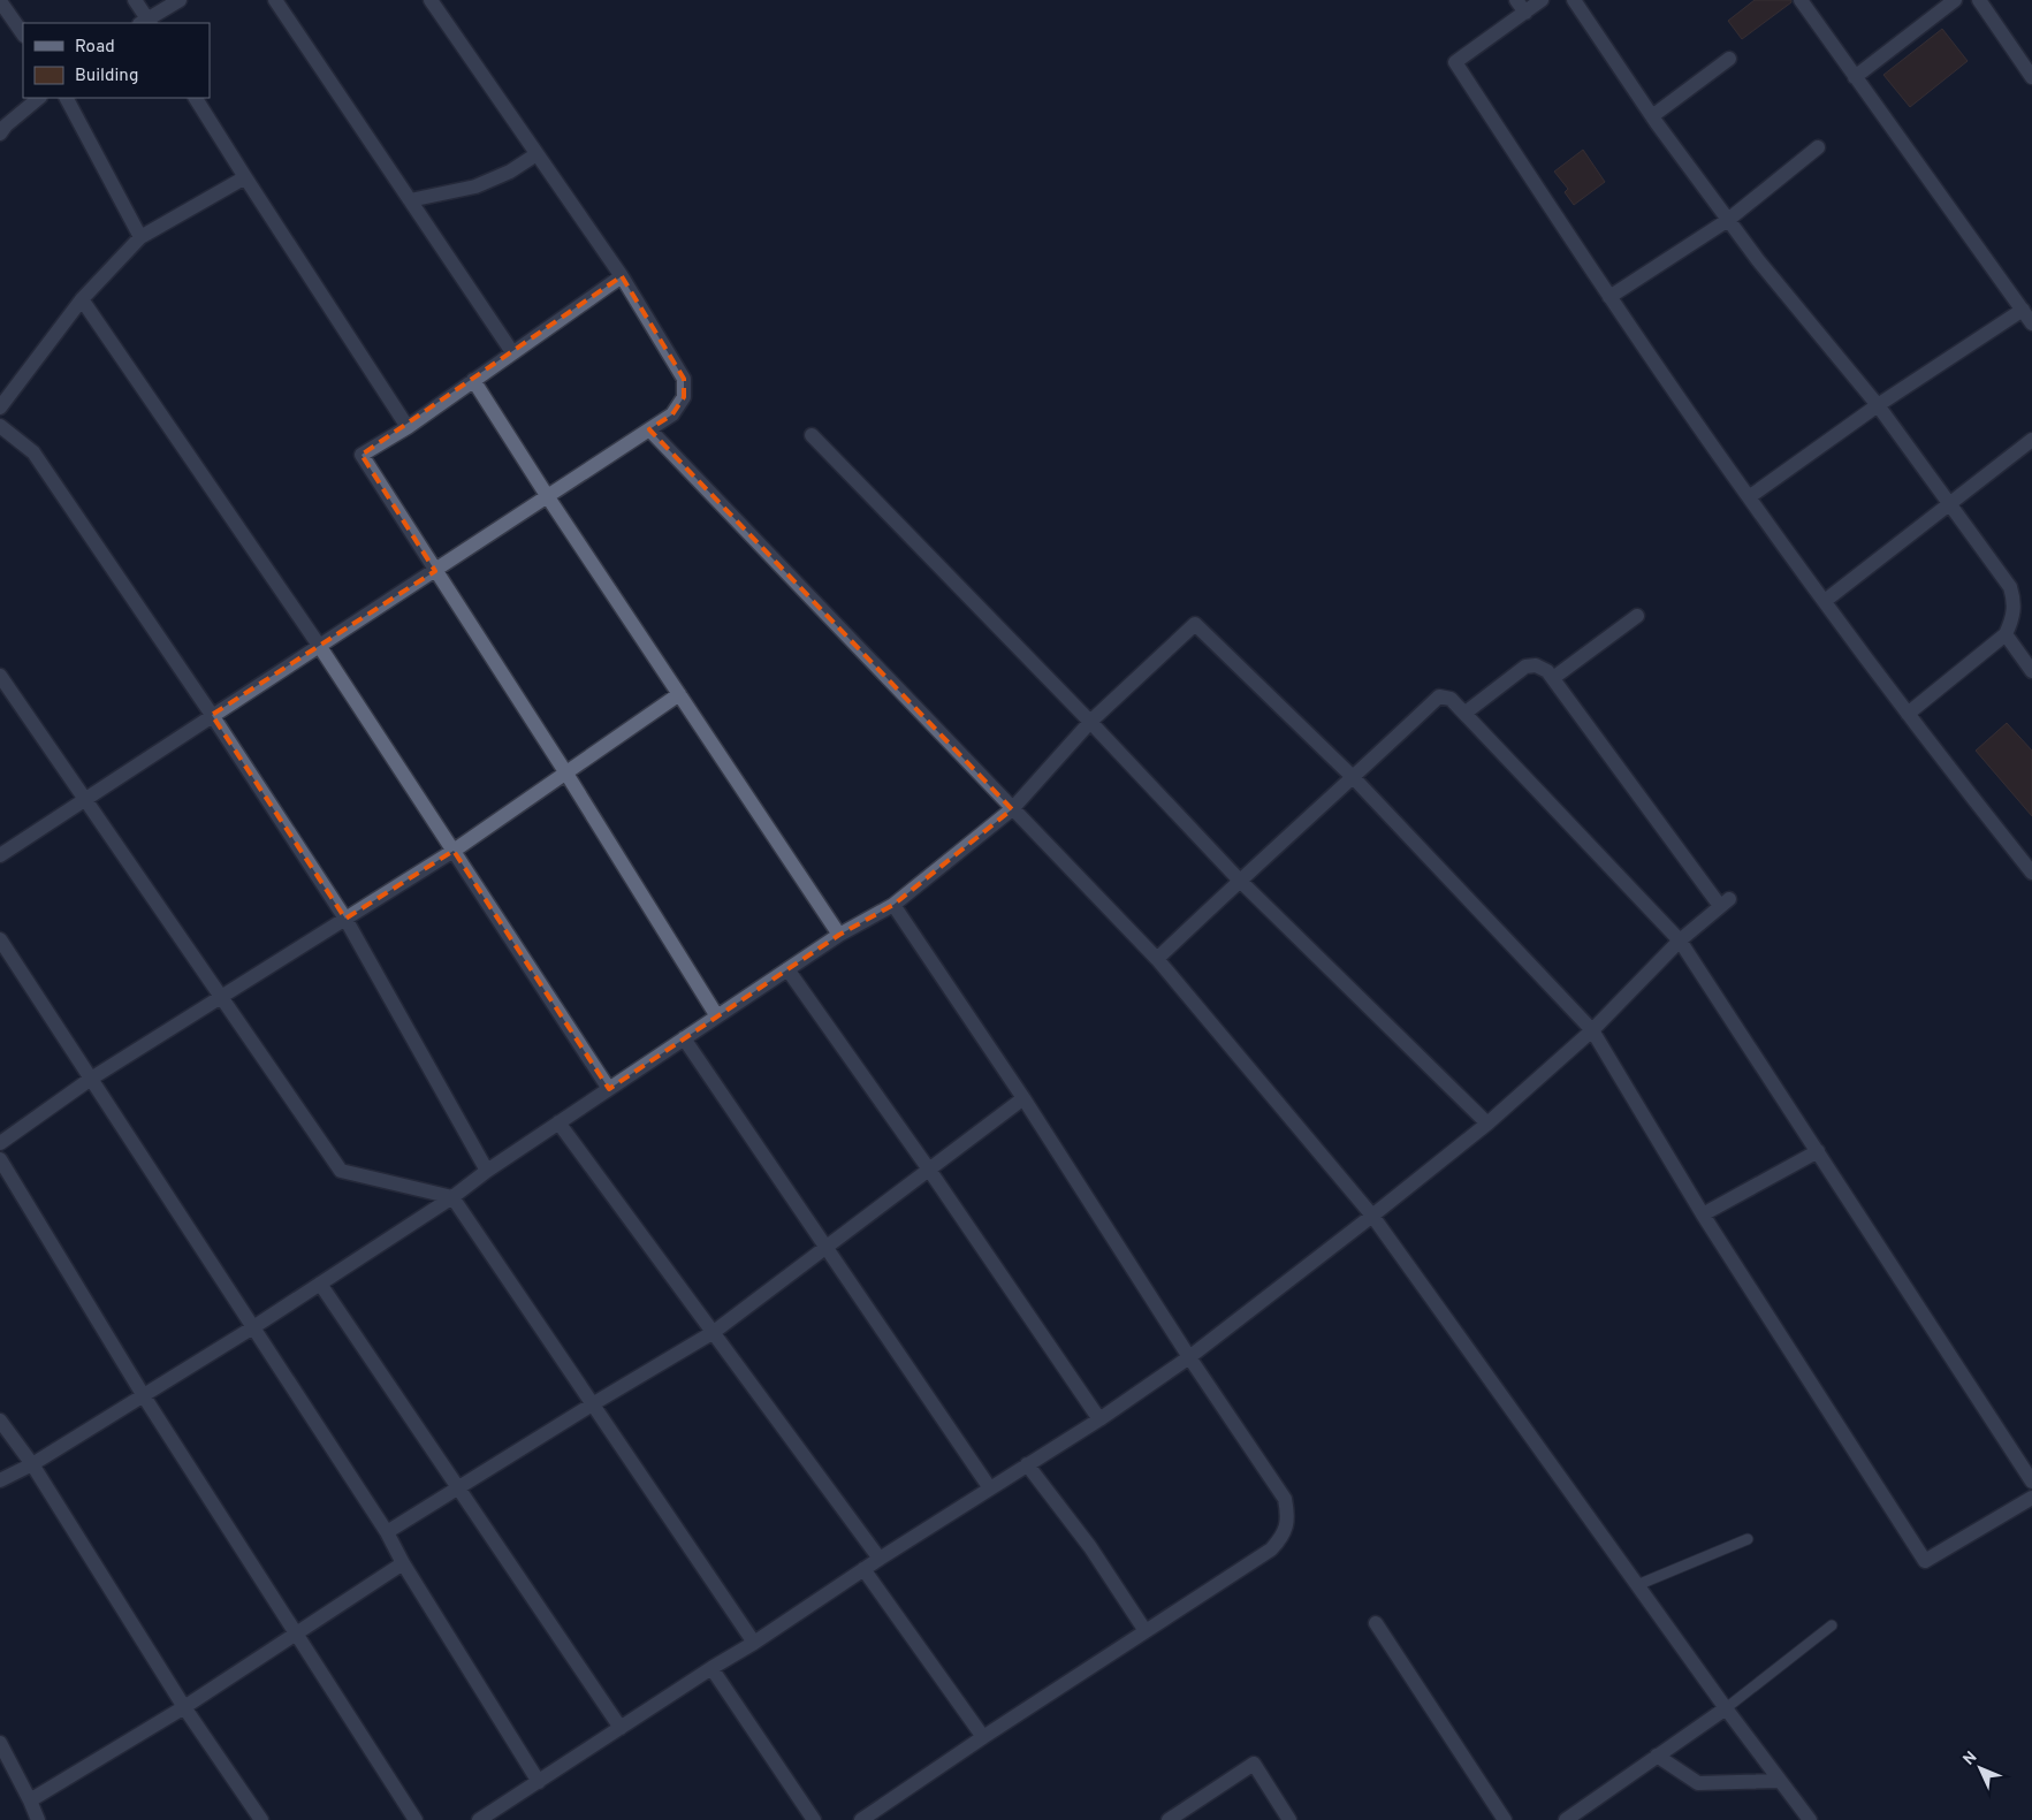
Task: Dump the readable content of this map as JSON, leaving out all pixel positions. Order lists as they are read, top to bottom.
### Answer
{
  "legend": ["Road", "Building"],
  "north": "top left"
}
